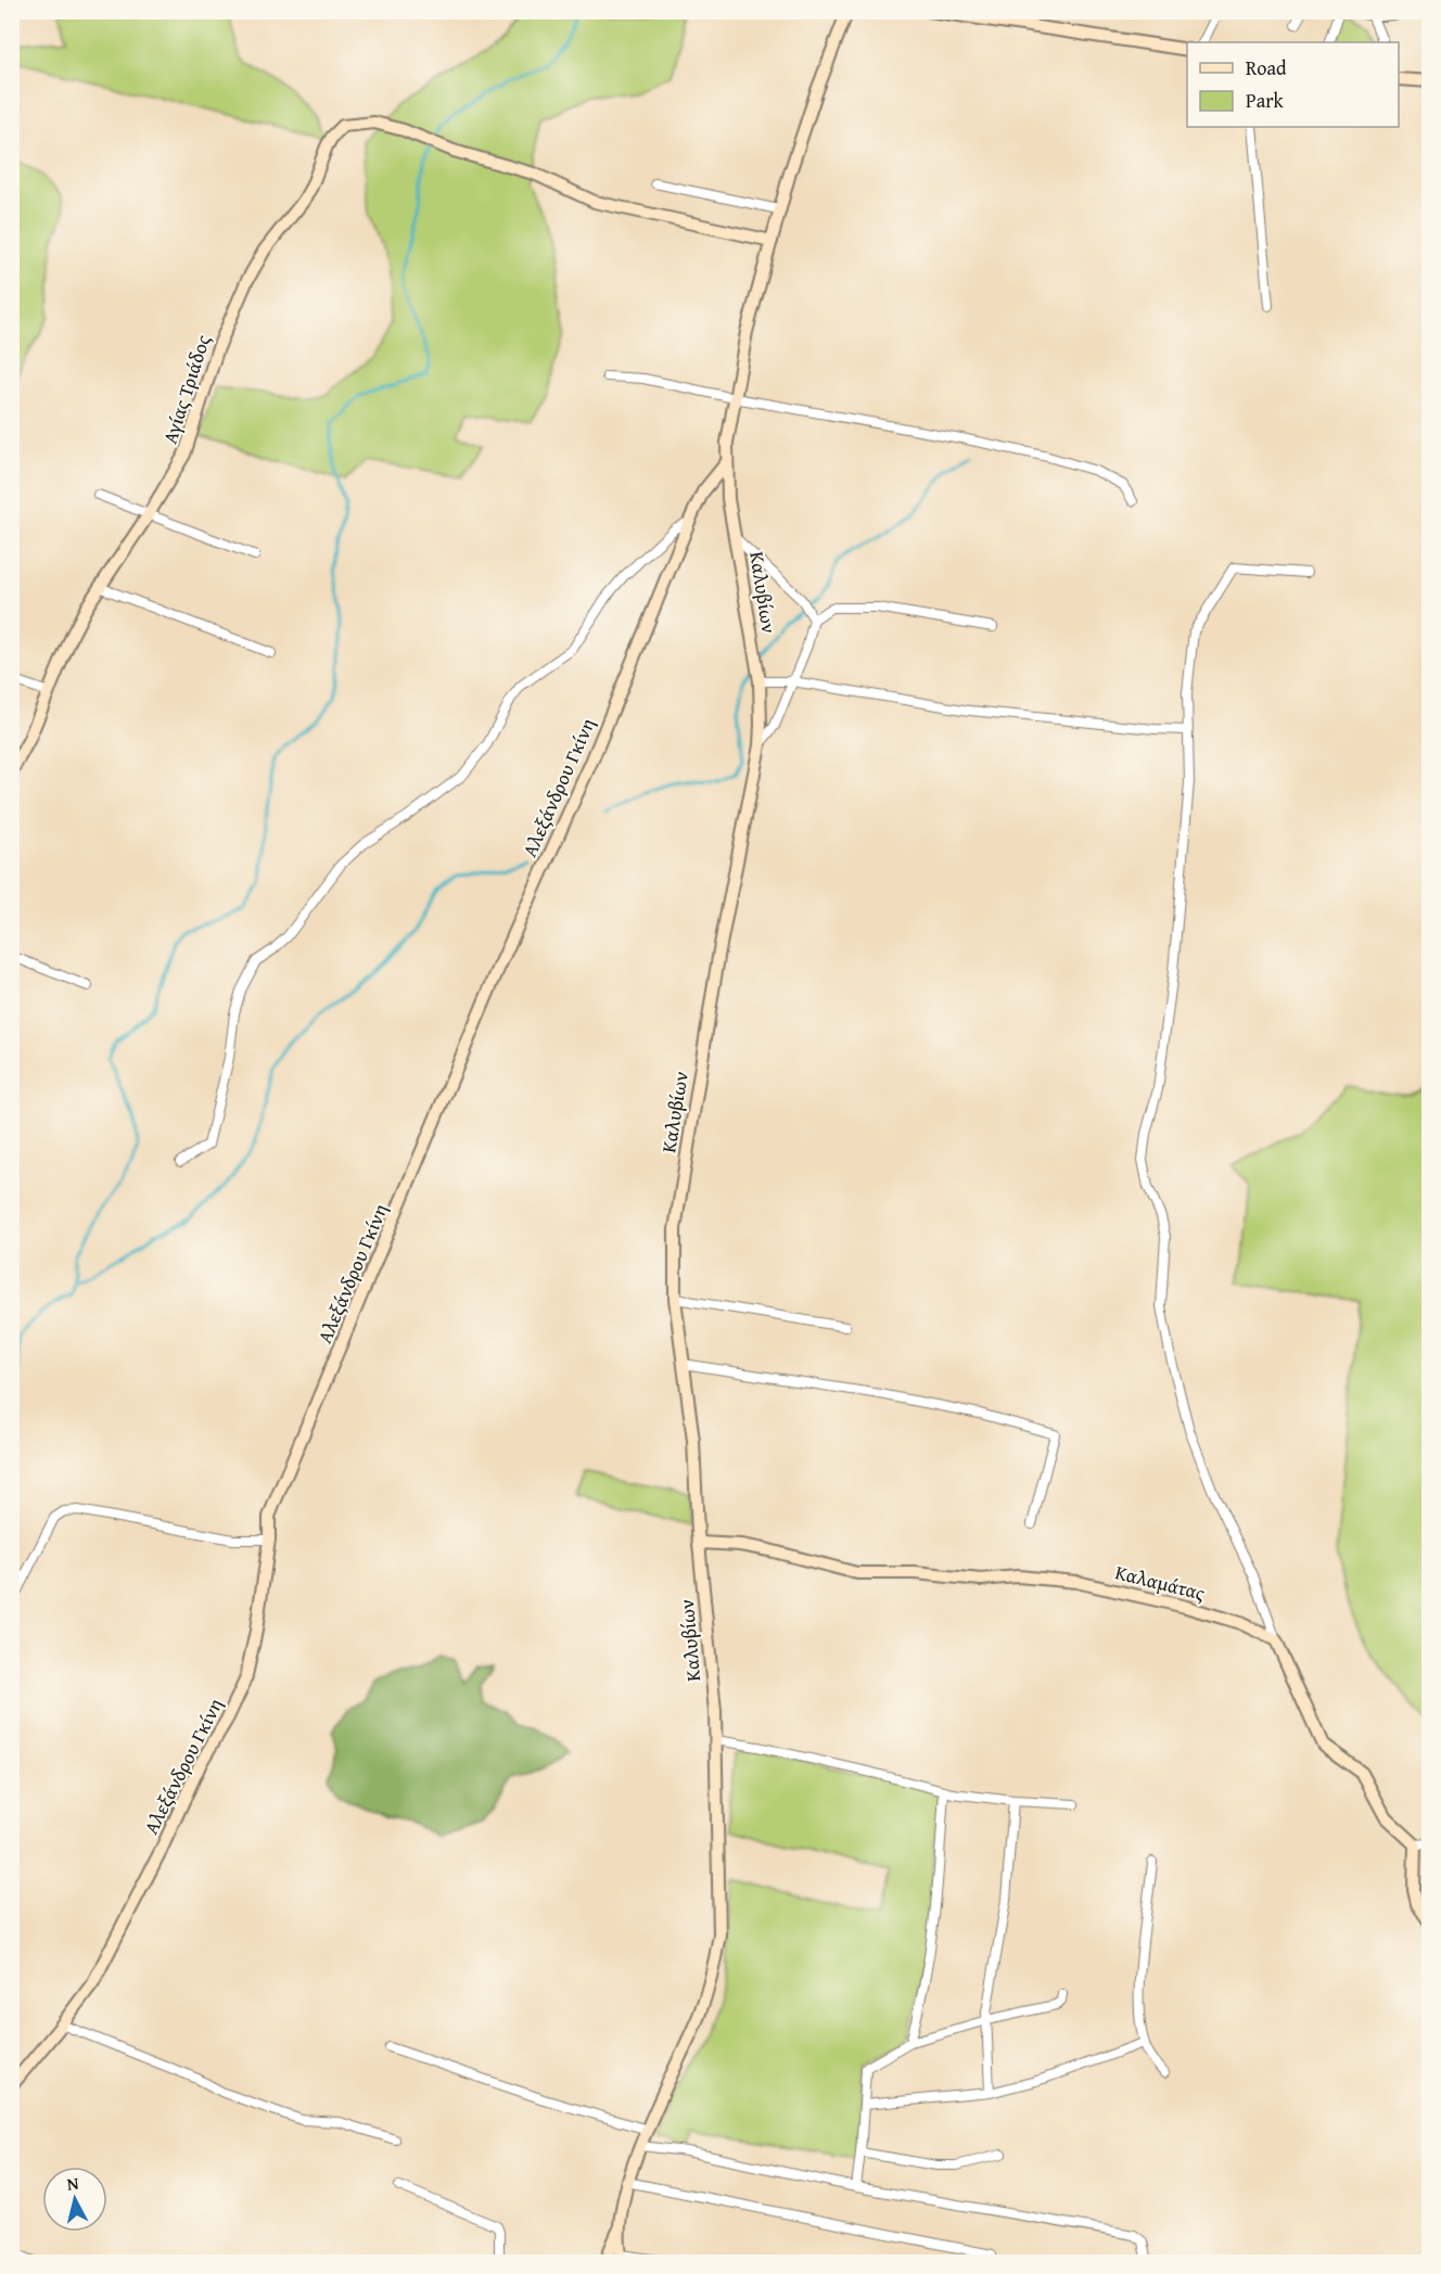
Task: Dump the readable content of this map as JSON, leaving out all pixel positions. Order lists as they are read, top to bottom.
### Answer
{
  "streets": {
    "street": [
      "Αγίας Τριάδος",
      "Καλυβίων",
      "Αλεξάνδρου Γκίνη",
      "Καλαμάτας"
    ]
  },
  "crossings": [
    ["Αγίας Τριάδος", "Καλυβίων"],
    ["Καλυβίων", "Αλεξάνδρου Γκίνη"],
    ["Καλυβίων", "Καλαμάτας"]
  ],
  "legend": ["Road", "Park"],
  "north": "top"
}
